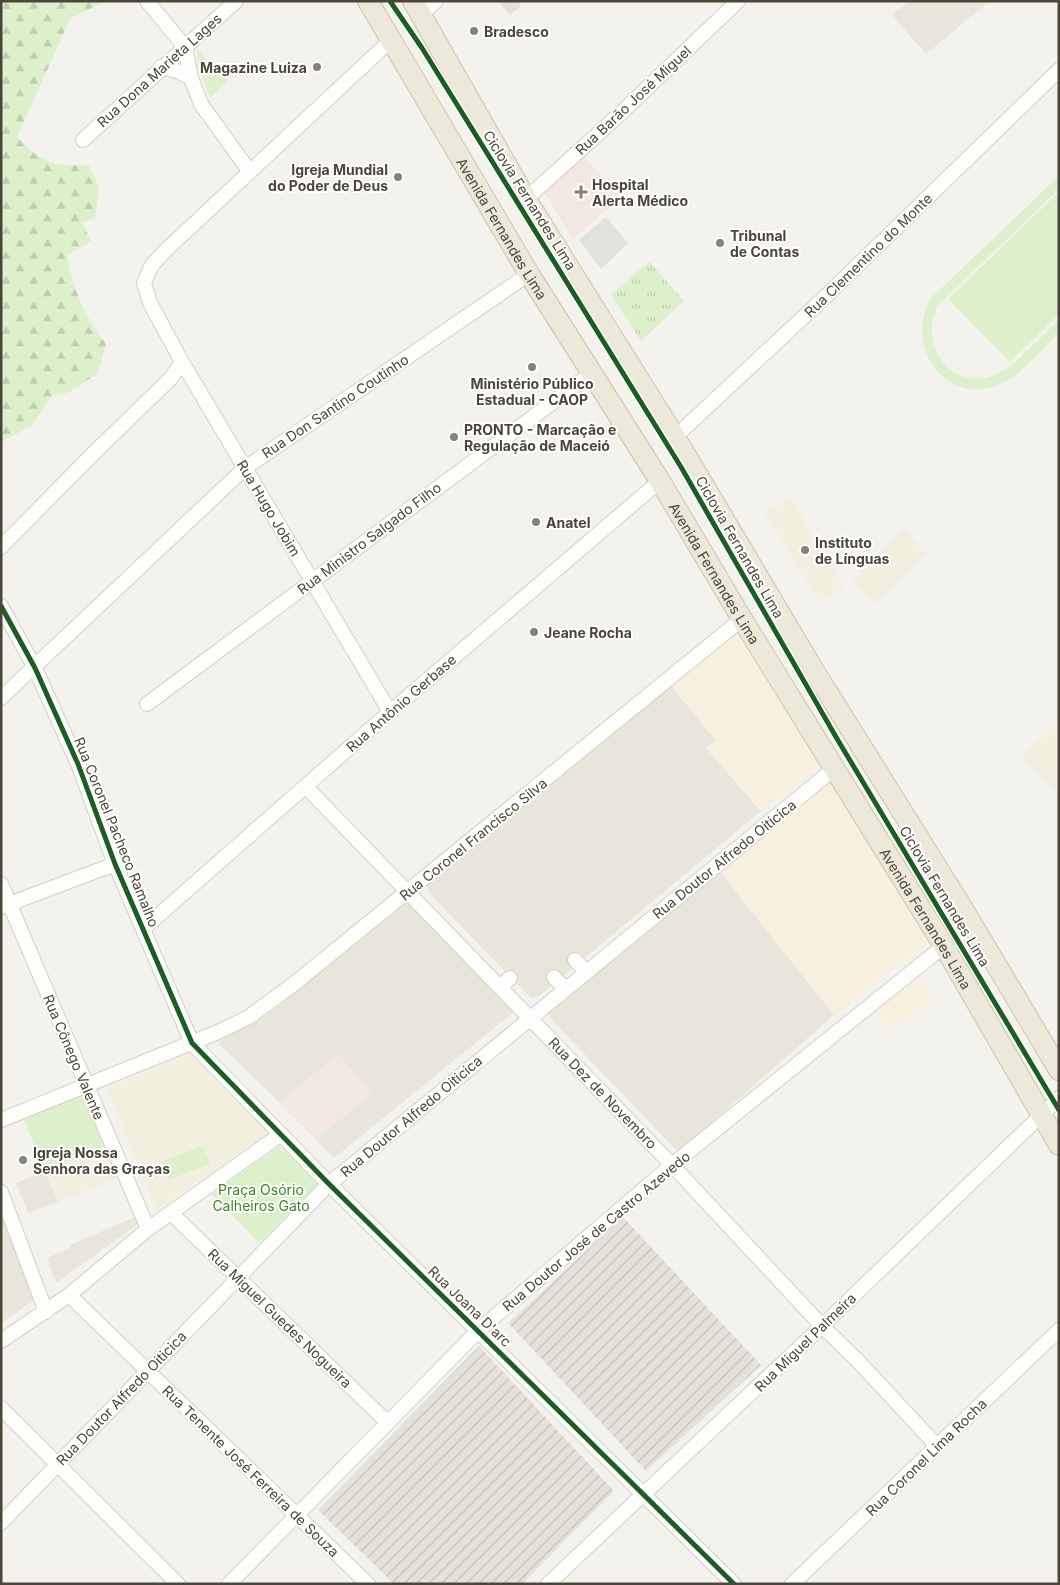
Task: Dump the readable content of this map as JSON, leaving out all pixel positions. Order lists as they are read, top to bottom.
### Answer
{
  "streets": {
    "highway": ["Avenida Fernandes Lima"],
    "street": [
      "Rua Dona Marieta Lages",
      "Rua Barão José Miguel",
      "Rua Clementino do Monte",
      "Rua Don Santino Coutinho",
      "Rua Hugo Jobim",
      "Rua Ministro Salgado Filho",
      "Rua Antônio Gerbase",
      "Rua Coronel Pacheco Ramalho",
      "Rua Coronel Francisco Silva",
      "Rua Doutor Alfredo Oiticica",
      "Rua Cônego Valente",
      "Rua Dez de Novembro",
      "Rua Doutor José de Castro Azevedo",
      "Rua Joana D'arc",
      "Rua Miguel Guedes Nogueira",
      "Rua Miguel Palmeira",
      "Rua Coronel Lima Rocha",
      "Rua Tenente José Ferreira de Souza"
    ],
    "cycle path": ["Ciclovia Fernandes Lima"]
  },
  "crossings": [
    ["Avenida Fernandes Lima", "Rua Don Santino Coutinho"],
    ["Avenida Fernandes Lima", "Rua Hugo Jobim"],
    ["Avenida Fernandes Lima", "Rua Ministro Salgado Filho"],
    ["Avenida Fernandes Lima", "Rua Antônio Gerbase"],
    ["Avenida Fernandes Lima", "Rua Coronel Francisco Silva"],
    ["Avenida Fernandes Lima", "Rua Doutor Alfredo Oiticica"],
    ["Avenida Fernandes Lima", "Rua Doutor José de Castro Azevedo"],
    ["Avenida Fernandes Lima", "Rua Miguel Palmeira"],
    ["Rua Don Santino Coutinho", "Rua Hugo Jobim"],
    ["Rua Don Santino Coutinho", "Rua Coronel Pacheco Ramalho"],
    ["Rua Hugo Jobim", "Rua Ministro Salgado Filho"],
    ["Rua Hugo Jobim", "Rua Antônio Gerbase"],
    ["Rua Antônio Gerbase", "Rua Coronel Pacheco Ramalho"],
    ["Rua Antônio Gerbase", "Rua Dez de Novembro"],
    ["Rua Coronel Pacheco Ramalho", "Rua Coronel Francisco Silva"],
    ["Rua Coronel Pacheco Ramalho", "Rua Joana D'arc"],
    ["Rua Coronel Francisco Silva", "Rua Cônego Valente"],
    ["Rua Coronel Francisco Silva", "Rua Dez de Novembro"],
    ["Rua Coronel Francisco Silva", "Rua Joana D'arc"],
    ["Rua Doutor Alfredo Oiticica", "Rua Dez de Novembro"],
    ["Rua Doutor Alfredo Oiticica", "Rua Joana D'arc"],
    ["Rua Doutor Alfredo Oiticica", "Rua Miguel Guedes Nogueira"],
    ["Rua Doutor Alfredo Oiticica", "Rua Tenente José Ferreira de Souza"],
    ["Rua Dez de Novembro", "Rua Doutor José de Castro Azevedo"],
    ["Rua Dez de Novembro", "Rua Miguel Palmeira"],
    ["Rua Dez de Novembro", "Rua Coronel Lima Rocha"],
    ["Rua Doutor José de Castro Azevedo", "Rua Joana D'arc"],
    ["Rua Doutor José de Castro Azevedo", "Rua Miguel Guedes Nogueira"],
    ["Rua Doutor José de Castro Azevedo", "Rua Tenente José Ferreira de Souza"],
    ["Rua Joana D'arc", "Rua Miguel Palmeira"]
  ],
  "parks": ["Praça Osório Calheiros Gato"],
  "places": {
    "other": [
      "Bradesco",
      "Magazine Luiza",
      "Igreja Mundial do Poder de Deus",
      "Tribunal de Contas",
      "Ministério Público Estadual - CAOP",
      "PRONTO - Marcação e Regulação de Maceió",
      "Anatel",
      "Instituto de Línguas",
      "Jeane Rocha",
      "Igreja Nossa Senhora das Graças"
    ],
    "health": ["Hospital Alerta Médico"]
  }
}
